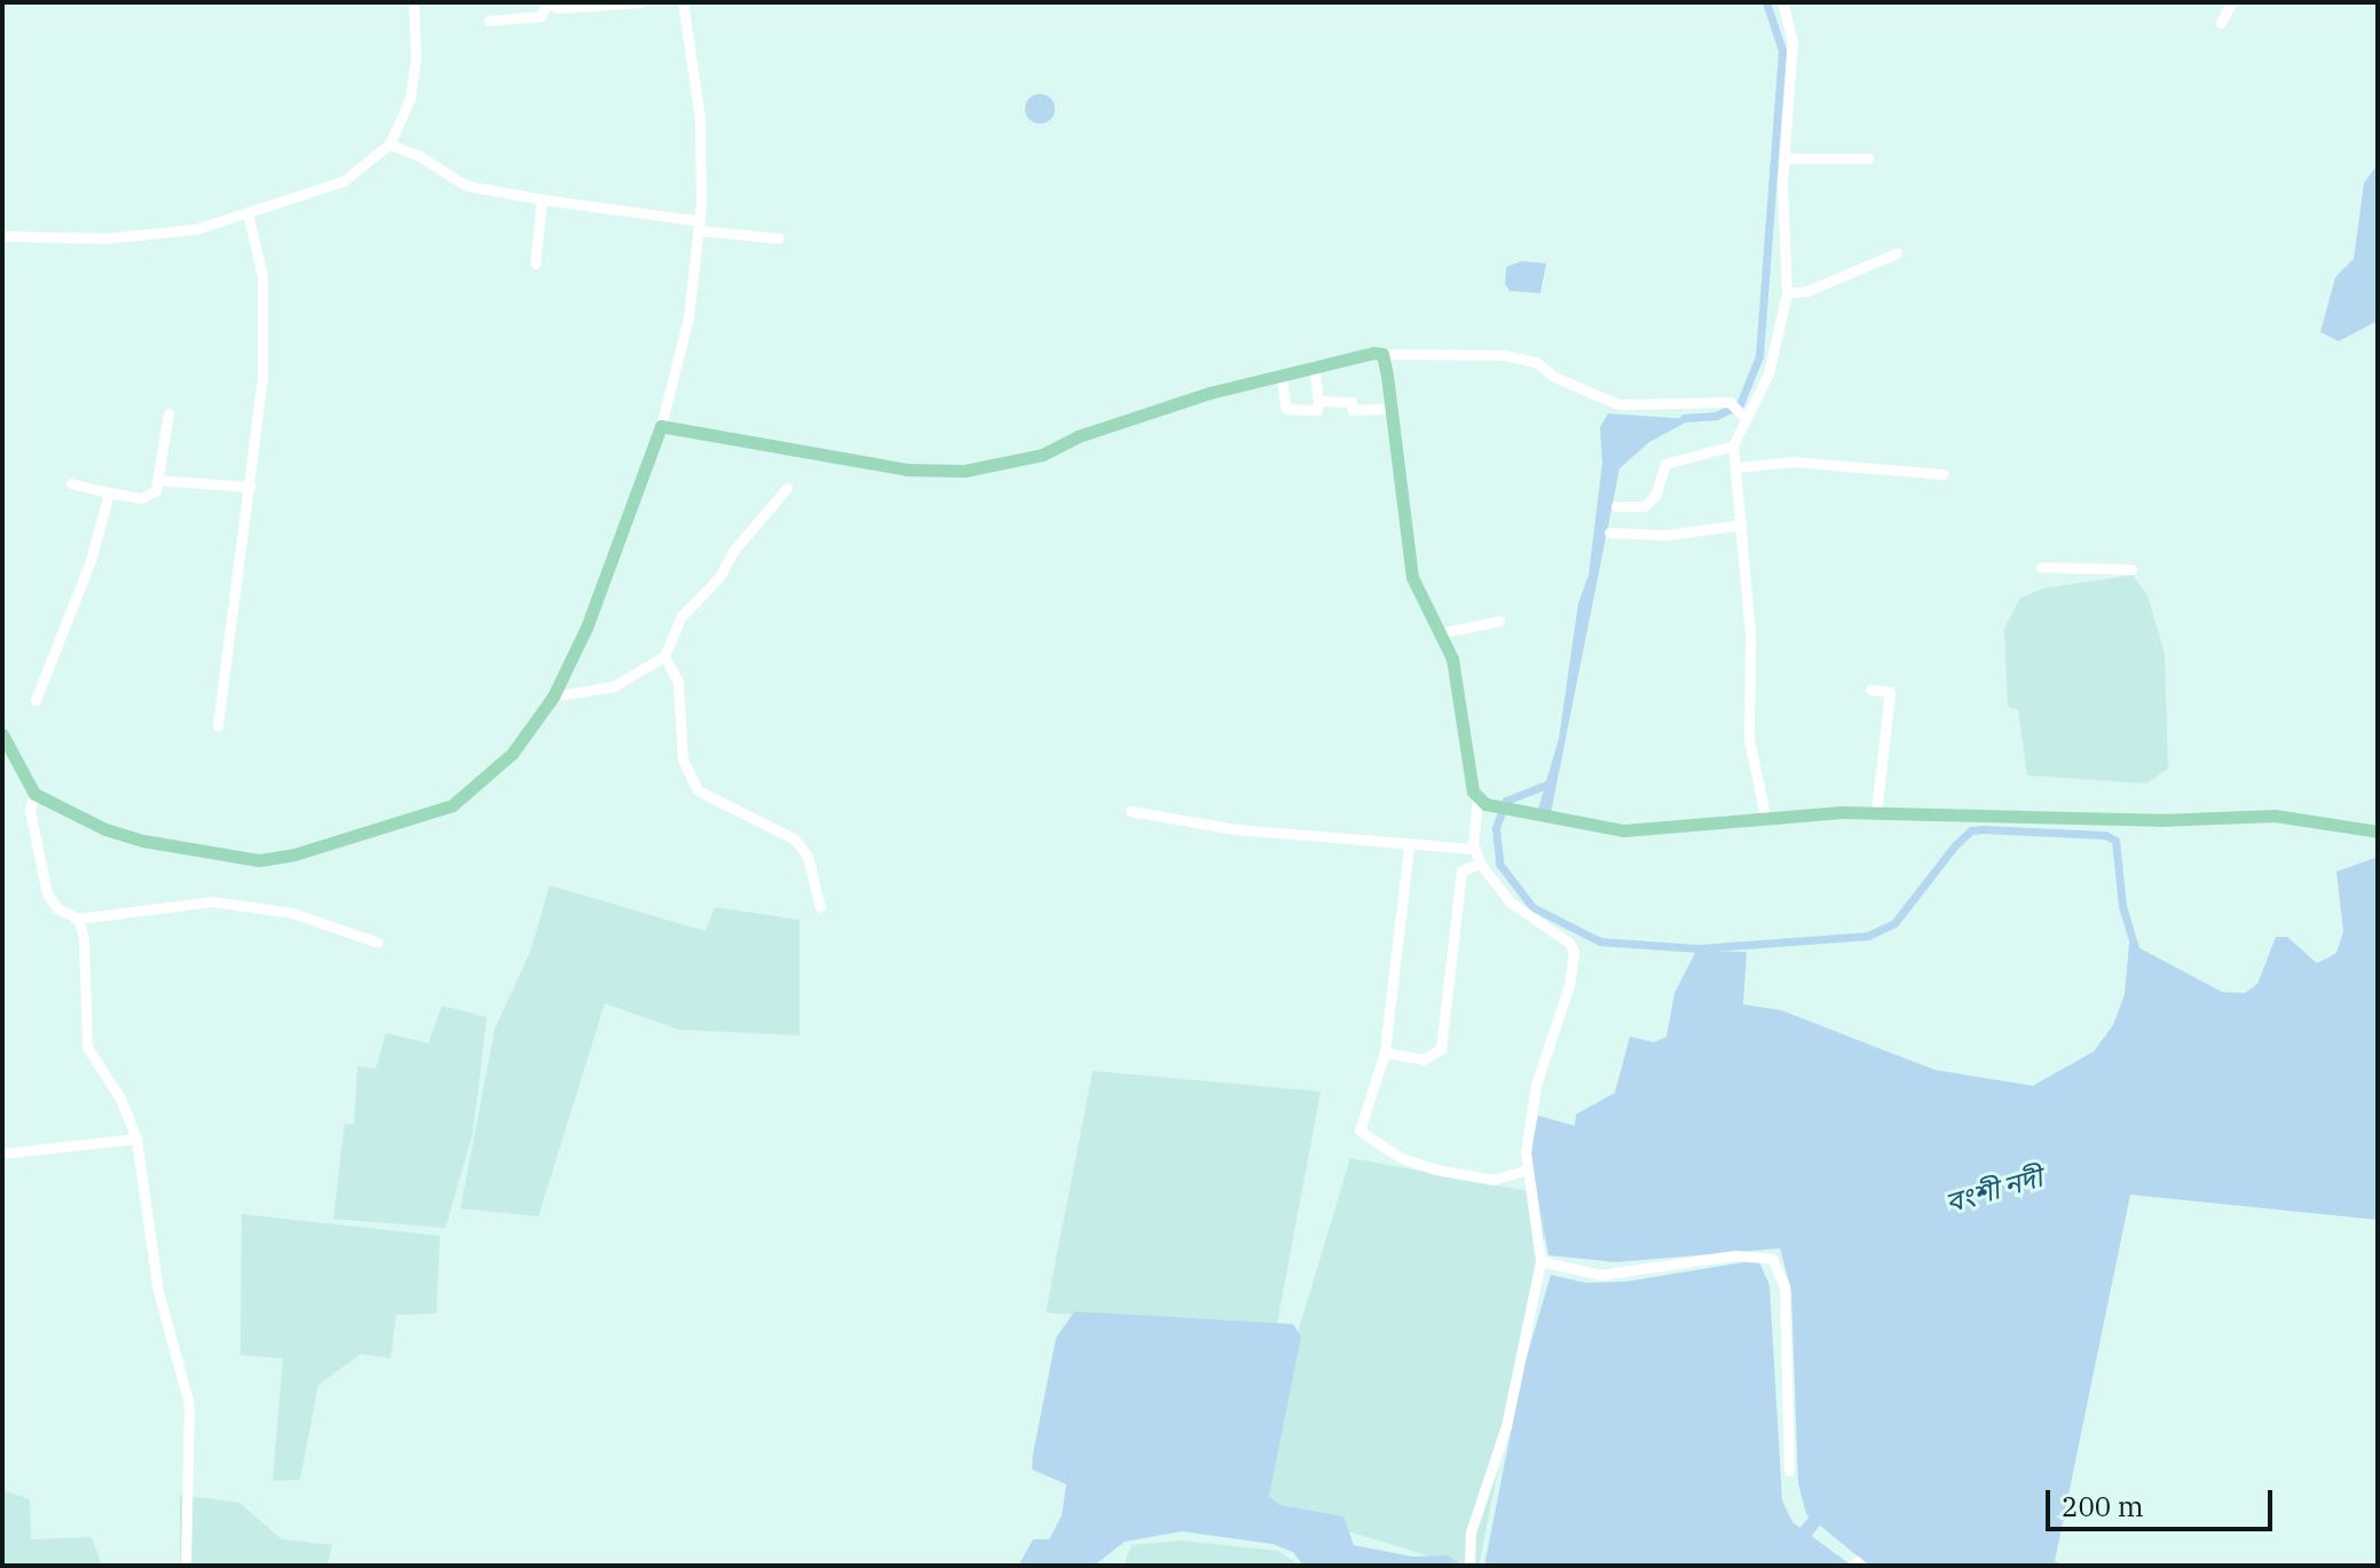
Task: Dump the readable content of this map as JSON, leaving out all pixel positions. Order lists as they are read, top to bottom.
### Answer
{
  "water": ["বংশী নদী"],
  "scale_bar": "200 m"
}
